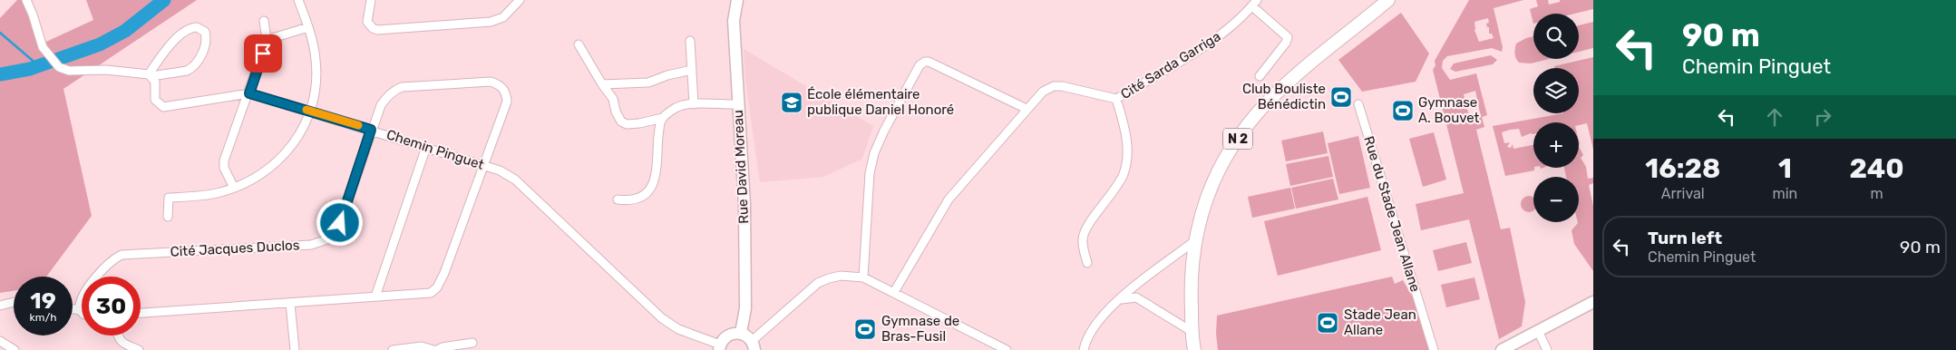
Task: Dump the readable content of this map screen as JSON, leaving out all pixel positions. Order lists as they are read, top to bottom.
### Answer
{
  "streets": {
    "main road": ["N 2"],
    "street": [
      "Cité Sarda Garriga",
      "Chemin Pinguet",
      "Rue David Moreau",
      "Rue du Stade Jean Allane",
      "Cité Jacques Duclos"
    ]
  },
  "crossings": [
    ["Chemin Pinguet", "Cité Jacques Duclos"]
  ],
  "places": {
    "sports": [
      "Club Bouliste Bénédictin",
      "Gymnase A. Bouvet",
      "Stade Jean Allane",
      "Gymnase de Bras-Fusil"
    ],
    "school or university": ["École élémentaire publique Daniel Honoré"]
  },
  "page": {
    "turn": ["90 m", "Chemin Pinguet"],
    "map_buttons": ["+", "−"],
    "eta": [
      "16:28",
      "Arrival",
      "1",
      "min",
      "240",
      "m"
    ],
    "list": [
      {
        "name": "Turn left",
        "note": "Chemin Pinguet",
        "value": "90 m"
      }
    ],
    "speed": "19 km/h",
    "limit": "30"
  }
}
